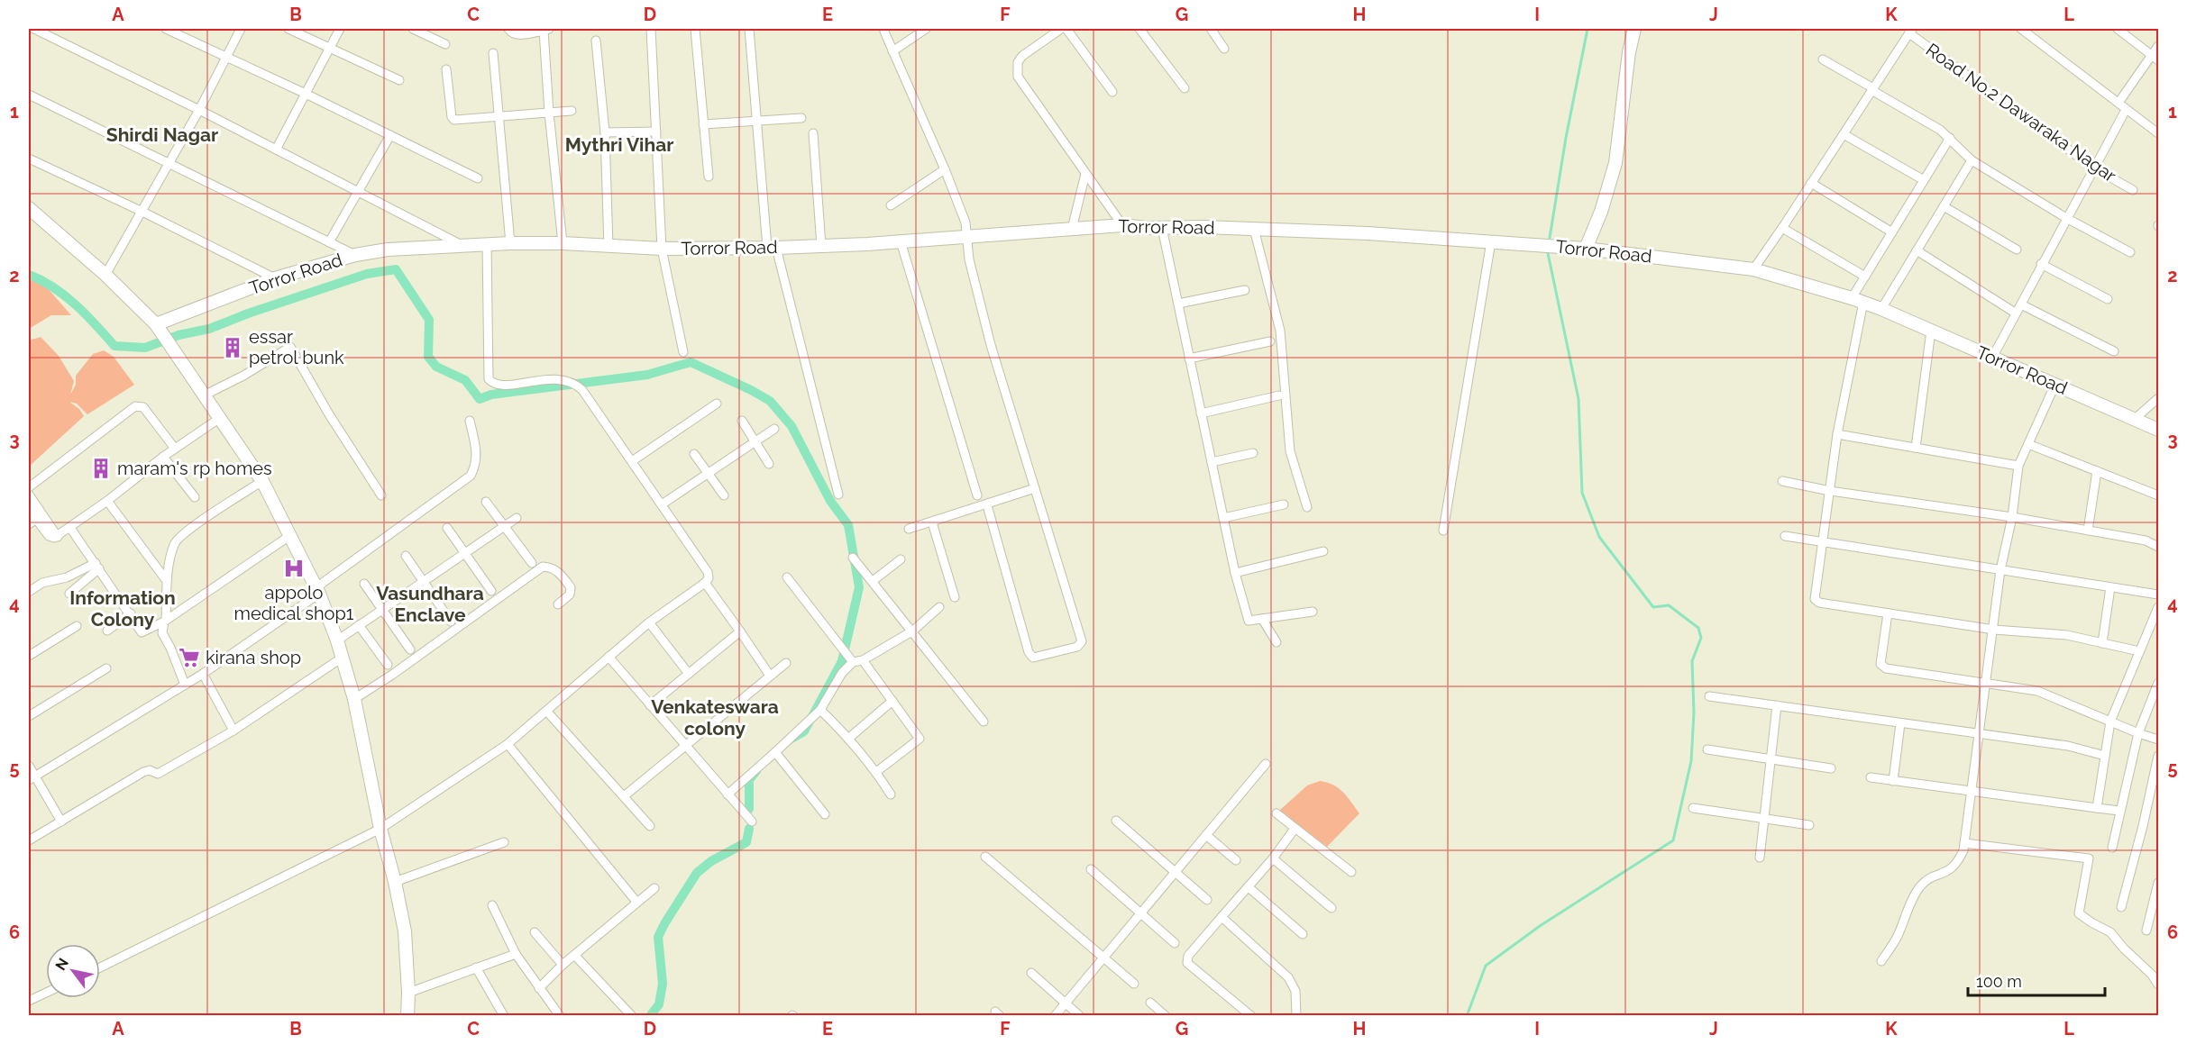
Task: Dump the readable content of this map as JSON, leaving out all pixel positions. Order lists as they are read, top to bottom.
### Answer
{
  "streets": {
    "street": ["Road No.2 Dawaraka Nagar", "Torror Road"]
  },
  "districts": [
    "Shirdi Nagar",
    "Mythri Vihar",
    "Vasundhara Enclave",
    "Information Colony",
    "Venkateswara colony"
  ],
  "places": {
    "building": ["essar petrol bunk", "maram's rp homes"],
    "hospital": ["appolo medical shop1"],
    "supermarket": ["kirana shop"]
  },
  "scale_bar": "100 m",
  "north": "top left",
  "grid": {
    "columns": [
      "A",
      "B",
      "C",
      "D",
      "E",
      "F",
      "G",
      "H",
      "I",
      "J",
      "K",
      "L"
    ],
    "rows": [
      "1",
      "2",
      "3",
      "4",
      "5",
      "6"
    ]
  }
}
